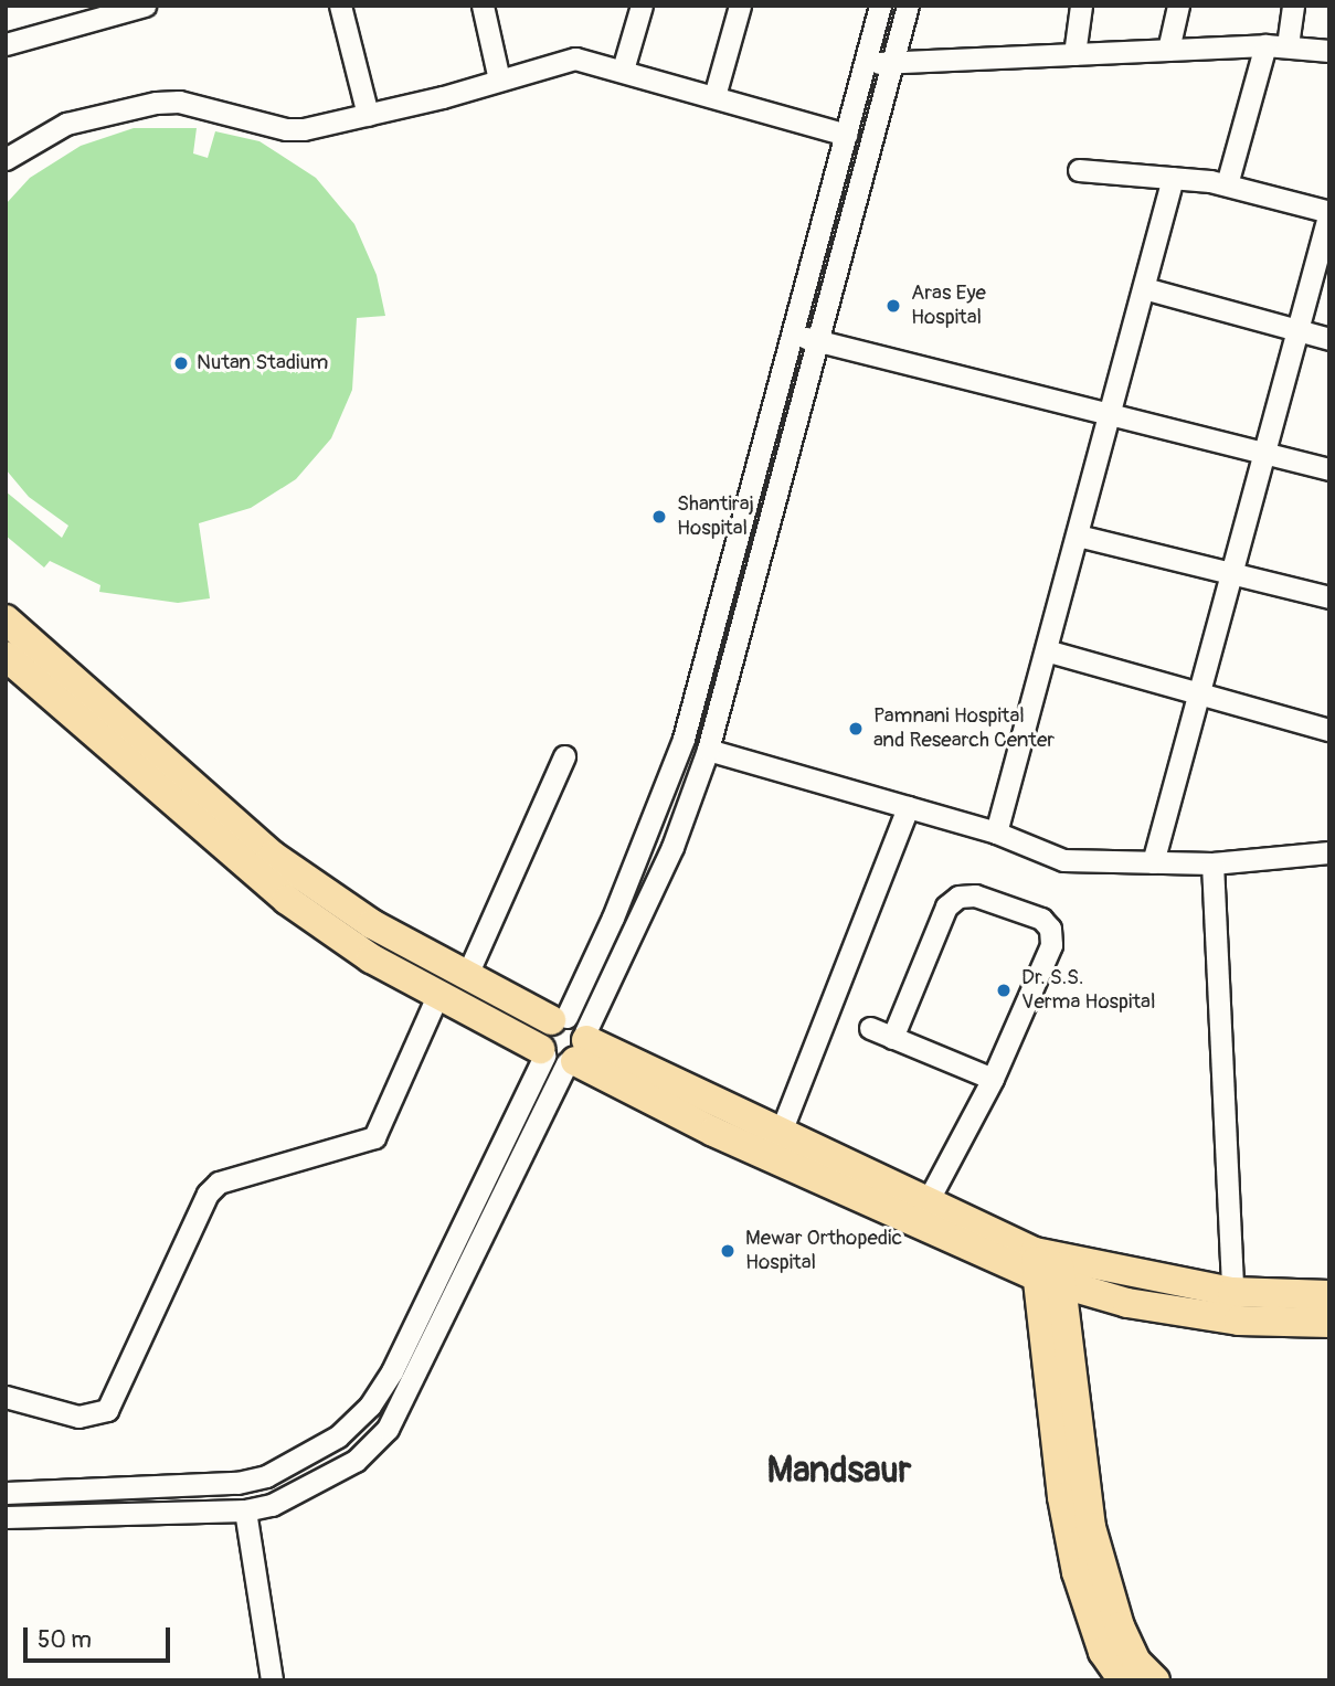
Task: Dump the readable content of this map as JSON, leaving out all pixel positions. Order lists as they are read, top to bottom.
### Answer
{
  "districts": ["Mandsaur"],
  "places": [
    "Aras Eye Hospital",
    "Nutan Stadium",
    "Shantiraj Hospital",
    "Pamnani Hospital and Research Center",
    "Dr. S.S. Verma Hospital",
    "Mewar Orthopedic Hospital"
  ],
  "scale_bar": "50 m"
}
